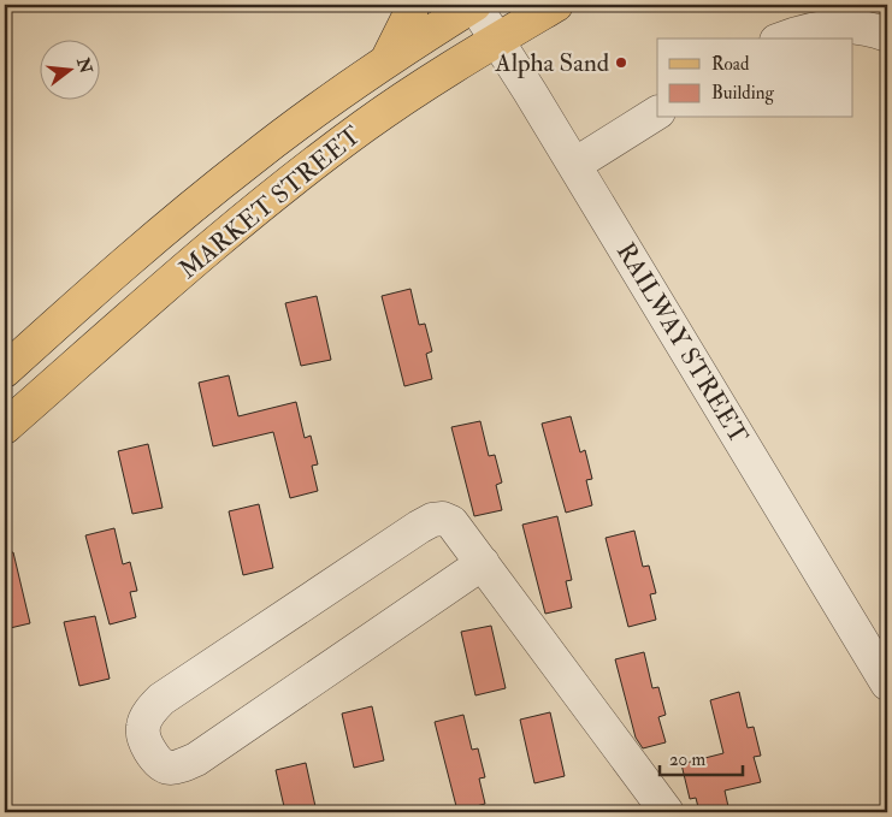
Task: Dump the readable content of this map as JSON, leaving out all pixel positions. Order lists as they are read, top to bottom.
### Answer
{
  "streets": {
    "main road": ["MARKET STREET"],
    "street": ["RAILWAY STREET"]
  },
  "crossings": [
    ["MARKET STREET", "RAILWAY STREET"]
  ],
  "places": ["Alpha Sand"],
  "legend": ["Road", "Building"],
  "scale_bar": "20 m",
  "north": "right"
}
